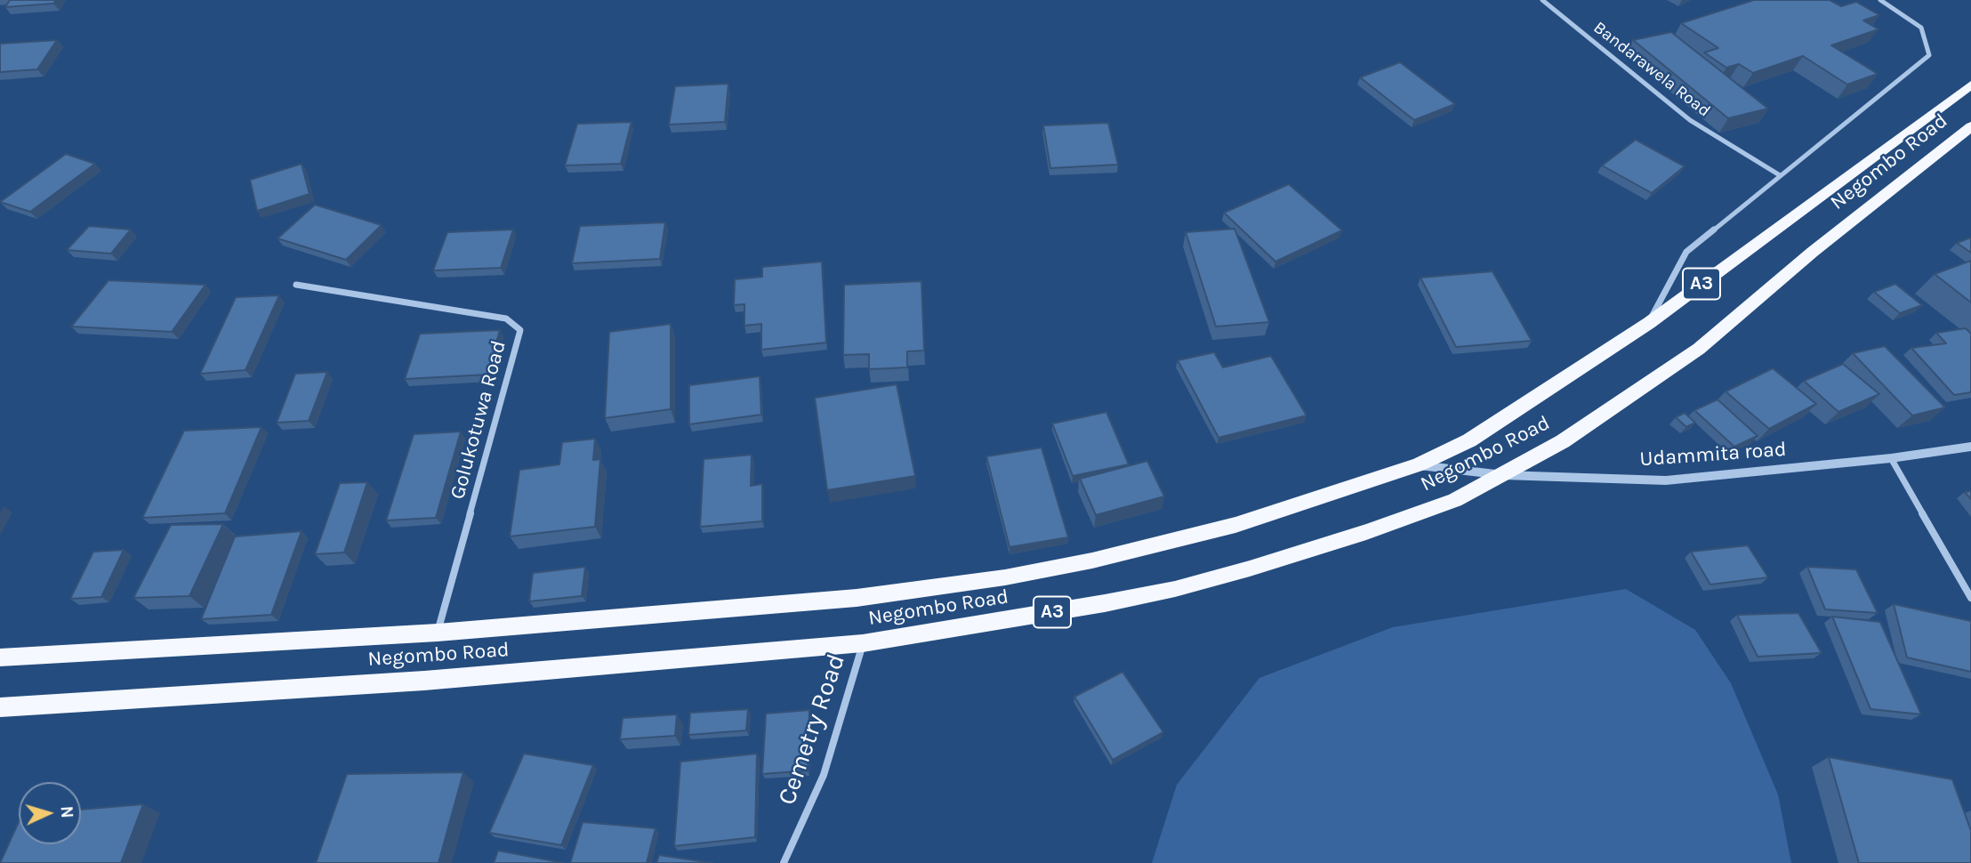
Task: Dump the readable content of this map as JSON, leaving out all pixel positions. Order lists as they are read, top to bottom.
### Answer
{
  "streets": {
    "highway": ["Negombo Road", "A3"],
    "street": [
      "Bandarawela Road",
      "Golukotuwa Road",
      "Udammita road",
      "Cemetry Road"
    ]
  },
  "crossings": [
    ["Negombo Road", "Golukotuwa Road"],
    ["Negombo Road", "Udammita road"],
    ["Negombo Road", "Cemetry Road"]
  ],
  "north": "right"
}
